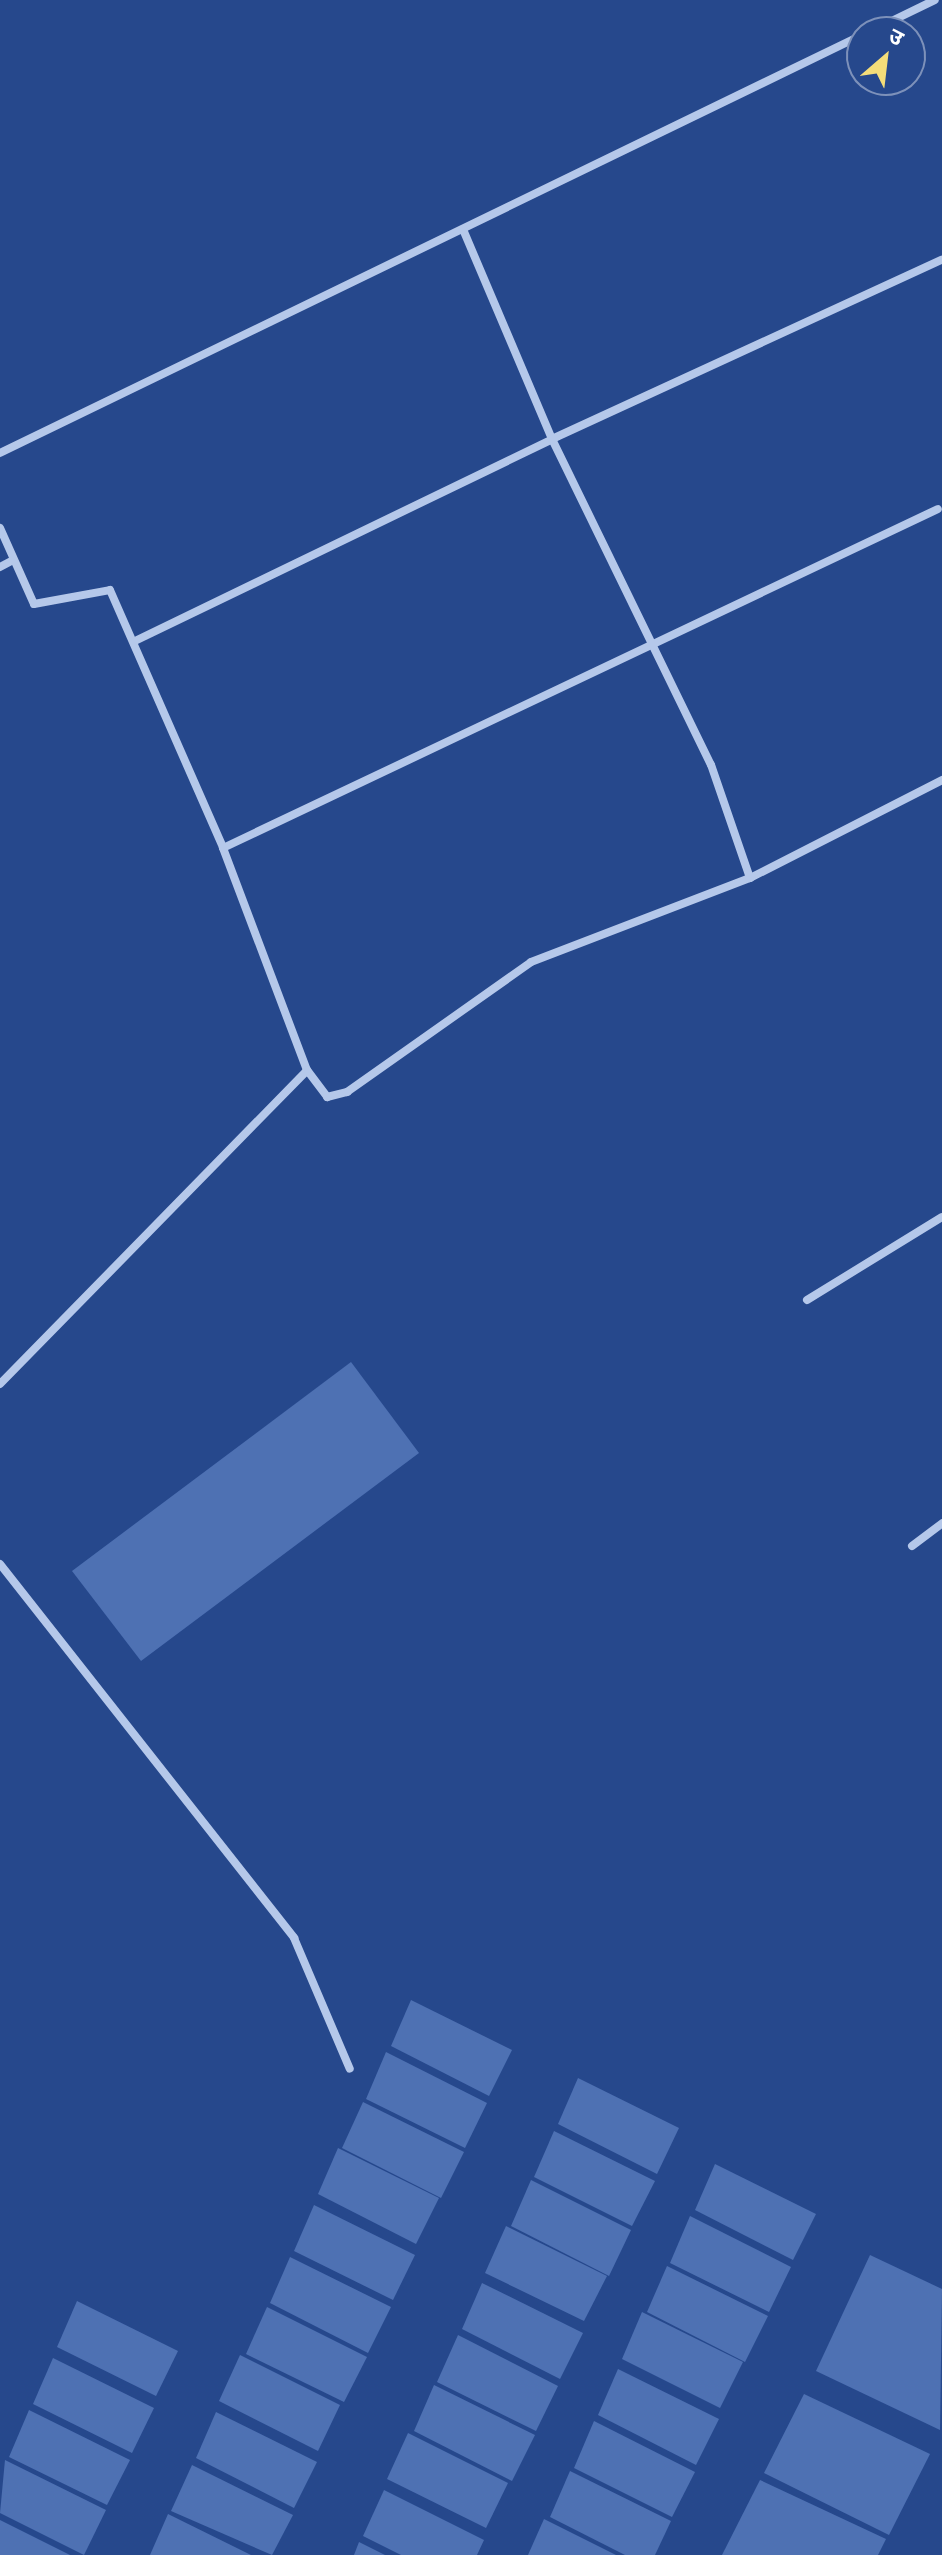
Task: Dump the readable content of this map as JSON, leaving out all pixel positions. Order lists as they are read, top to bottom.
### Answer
{
  "north": "top right"
}
